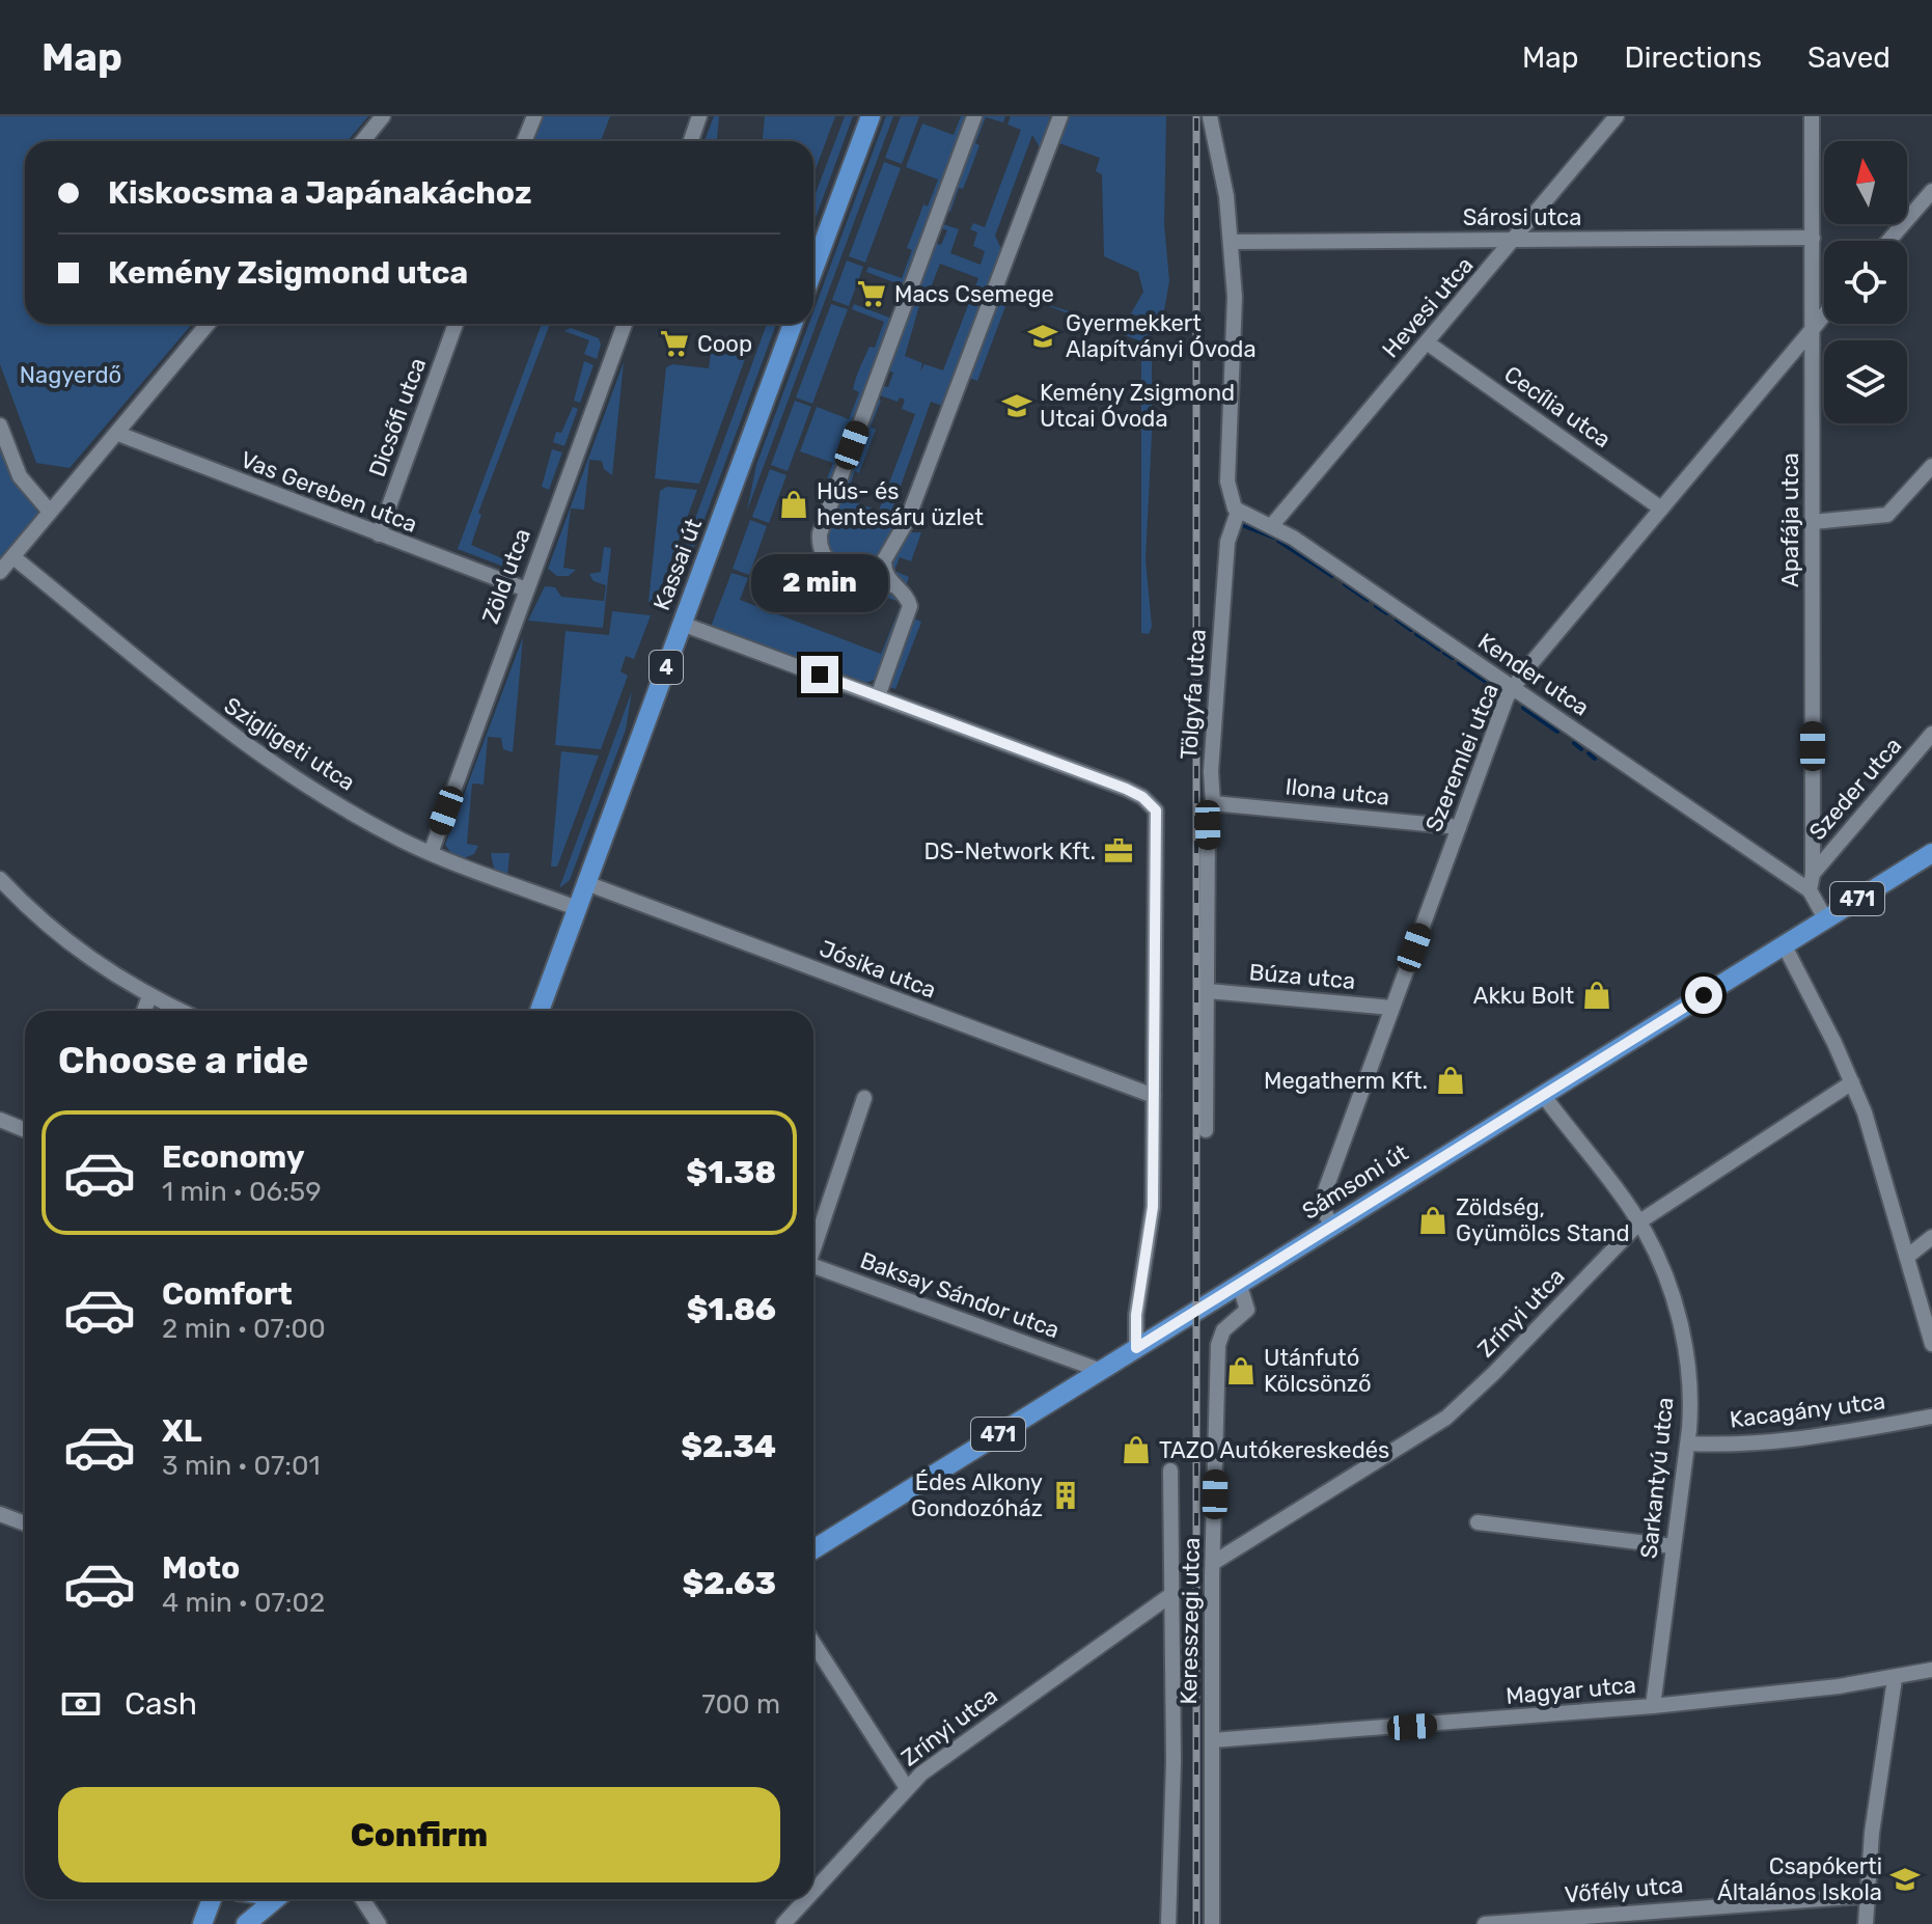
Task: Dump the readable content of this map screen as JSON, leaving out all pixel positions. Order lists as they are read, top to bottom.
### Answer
{
  "streets": {
    "main road": [
      "Kassai út",
      "4",
      "471",
      "Sámsoni út"
    ],
    "street": [
      "Sárosi utca",
      "Hevesi utca",
      "Cecília utca",
      "Dicsőfi utca",
      "Vas Gereben utca",
      "Apafája utca",
      "Zöld utca",
      "Kender utca",
      "Tölgyfa utca",
      "Szigligeti utca",
      "Szeremlei utca",
      "Szeder utca",
      "Ilona utca",
      "Jósika utca",
      "Búza utca",
      "Baksay Sándor utca",
      "Zrínyi utca",
      "Kacagány utca",
      "Sarkantyú utca",
      "Keresszegi utca",
      "Magyar utca",
      "Vőfély utca"
    ]
  },
  "crossings": [
    ["Sárosi utca", "Hevesi utca"],
    ["Sárosi utca", "Apafája utca"],
    ["Sárosi utca", "Tölgyfa utca"],
    ["Hevesi utca", "Cecília utca"],
    ["Hevesi utca", "Kender utca"],
    ["Cecília utca", "Szeremlei utca"],
    ["Dicsőfi utca", "Vas Gereben utca"],
    ["Vas Gereben utca", "Zöld utca"],
    ["Apafája utca", "Kender utca"],
    ["Apafája utca", "Szeremlei utca"],
    ["Apafája utca", "Szeder utca"],
    ["Kassai út", "Szigligeti utca"],
    ["Kassai út", "Jósika utca"],
    ["Zöld utca", "Szigligeti utca"],
    ["Kender utca", "Tölgyfa utca"],
    ["Kender utca", "Szeremlei utca"],
    ["Tölgyfa utca", "Ilona utca"],
    ["Tölgyfa utca", "Búza utca"],
    ["Szeremlei utca", "Ilona utca"],
    ["Szeremlei utca", "Búza utca"],
    ["Szeremlei utca", "Sámsoni út"],
    ["Sámsoni út", "Baksay Sándor utca"],
    ["Sámsoni út", "Sarkantyú utca"],
    ["Sámsoni út", "Keresszegi utca"],
    ["Zrínyi utca", "Sarkantyú utca"],
    ["Zrínyi utca", "Keresszegi utca"],
    ["Kacagány utca", "Sarkantyú utca"],
    ["Sarkantyú utca", "Magyar utca"],
    ["Keresszegi utca", "Magyar utca"]
  ],
  "parks": ["Nagyerdő"],
  "places": {
    "supermarket": ["Macs Csemege", "Coop"],
    "school or university": ["Gyermekkert Alapítványi Óvoda", "Kemény Zsigmond Utcai Óvoda", "Csapókerti Általános Iskola"],
    "shop": [
      "Hús- és hentesáru üzlet",
      "Akku Bolt",
      "Megatherm Kft.",
      "Zöldség, Gyümölcs Stand",
      "Utánfutó Kölcsönző",
      "TAZO Autókereskedés"
    ],
    "office": ["DS-Network Kft."],
    "building": ["Édes Alkony Gondozóház"]
  },
  "north": "top",
  "page": {
    "header": "Map",
    "nav": ["Map", "Directions", "Saved"],
    "banner": ["Kiskocsma a Japánakáchoz", "Kemény Zsigmond utca"],
    "bubble": "2 min",
    "heading": "Choose a ride",
    "list": [
      {
        "name": "Economy",
        "note": "1 min · 06:59",
        "value": "$1.38"
      },
      {
        "name": "Comfort",
        "note": "2 min · 07:00",
        "value": "$1.86"
      },
      {
        "name": "XL",
        "note": "3 min · 07:01",
        "value": "$2.34"
      },
      {
        "name": "Moto",
        "note": "4 min · 07:02",
        "value": "$2.63"
      }
    ],
    "pay": ["Cash", "700 m"],
    "buttons": "Confirm"
  }
}
